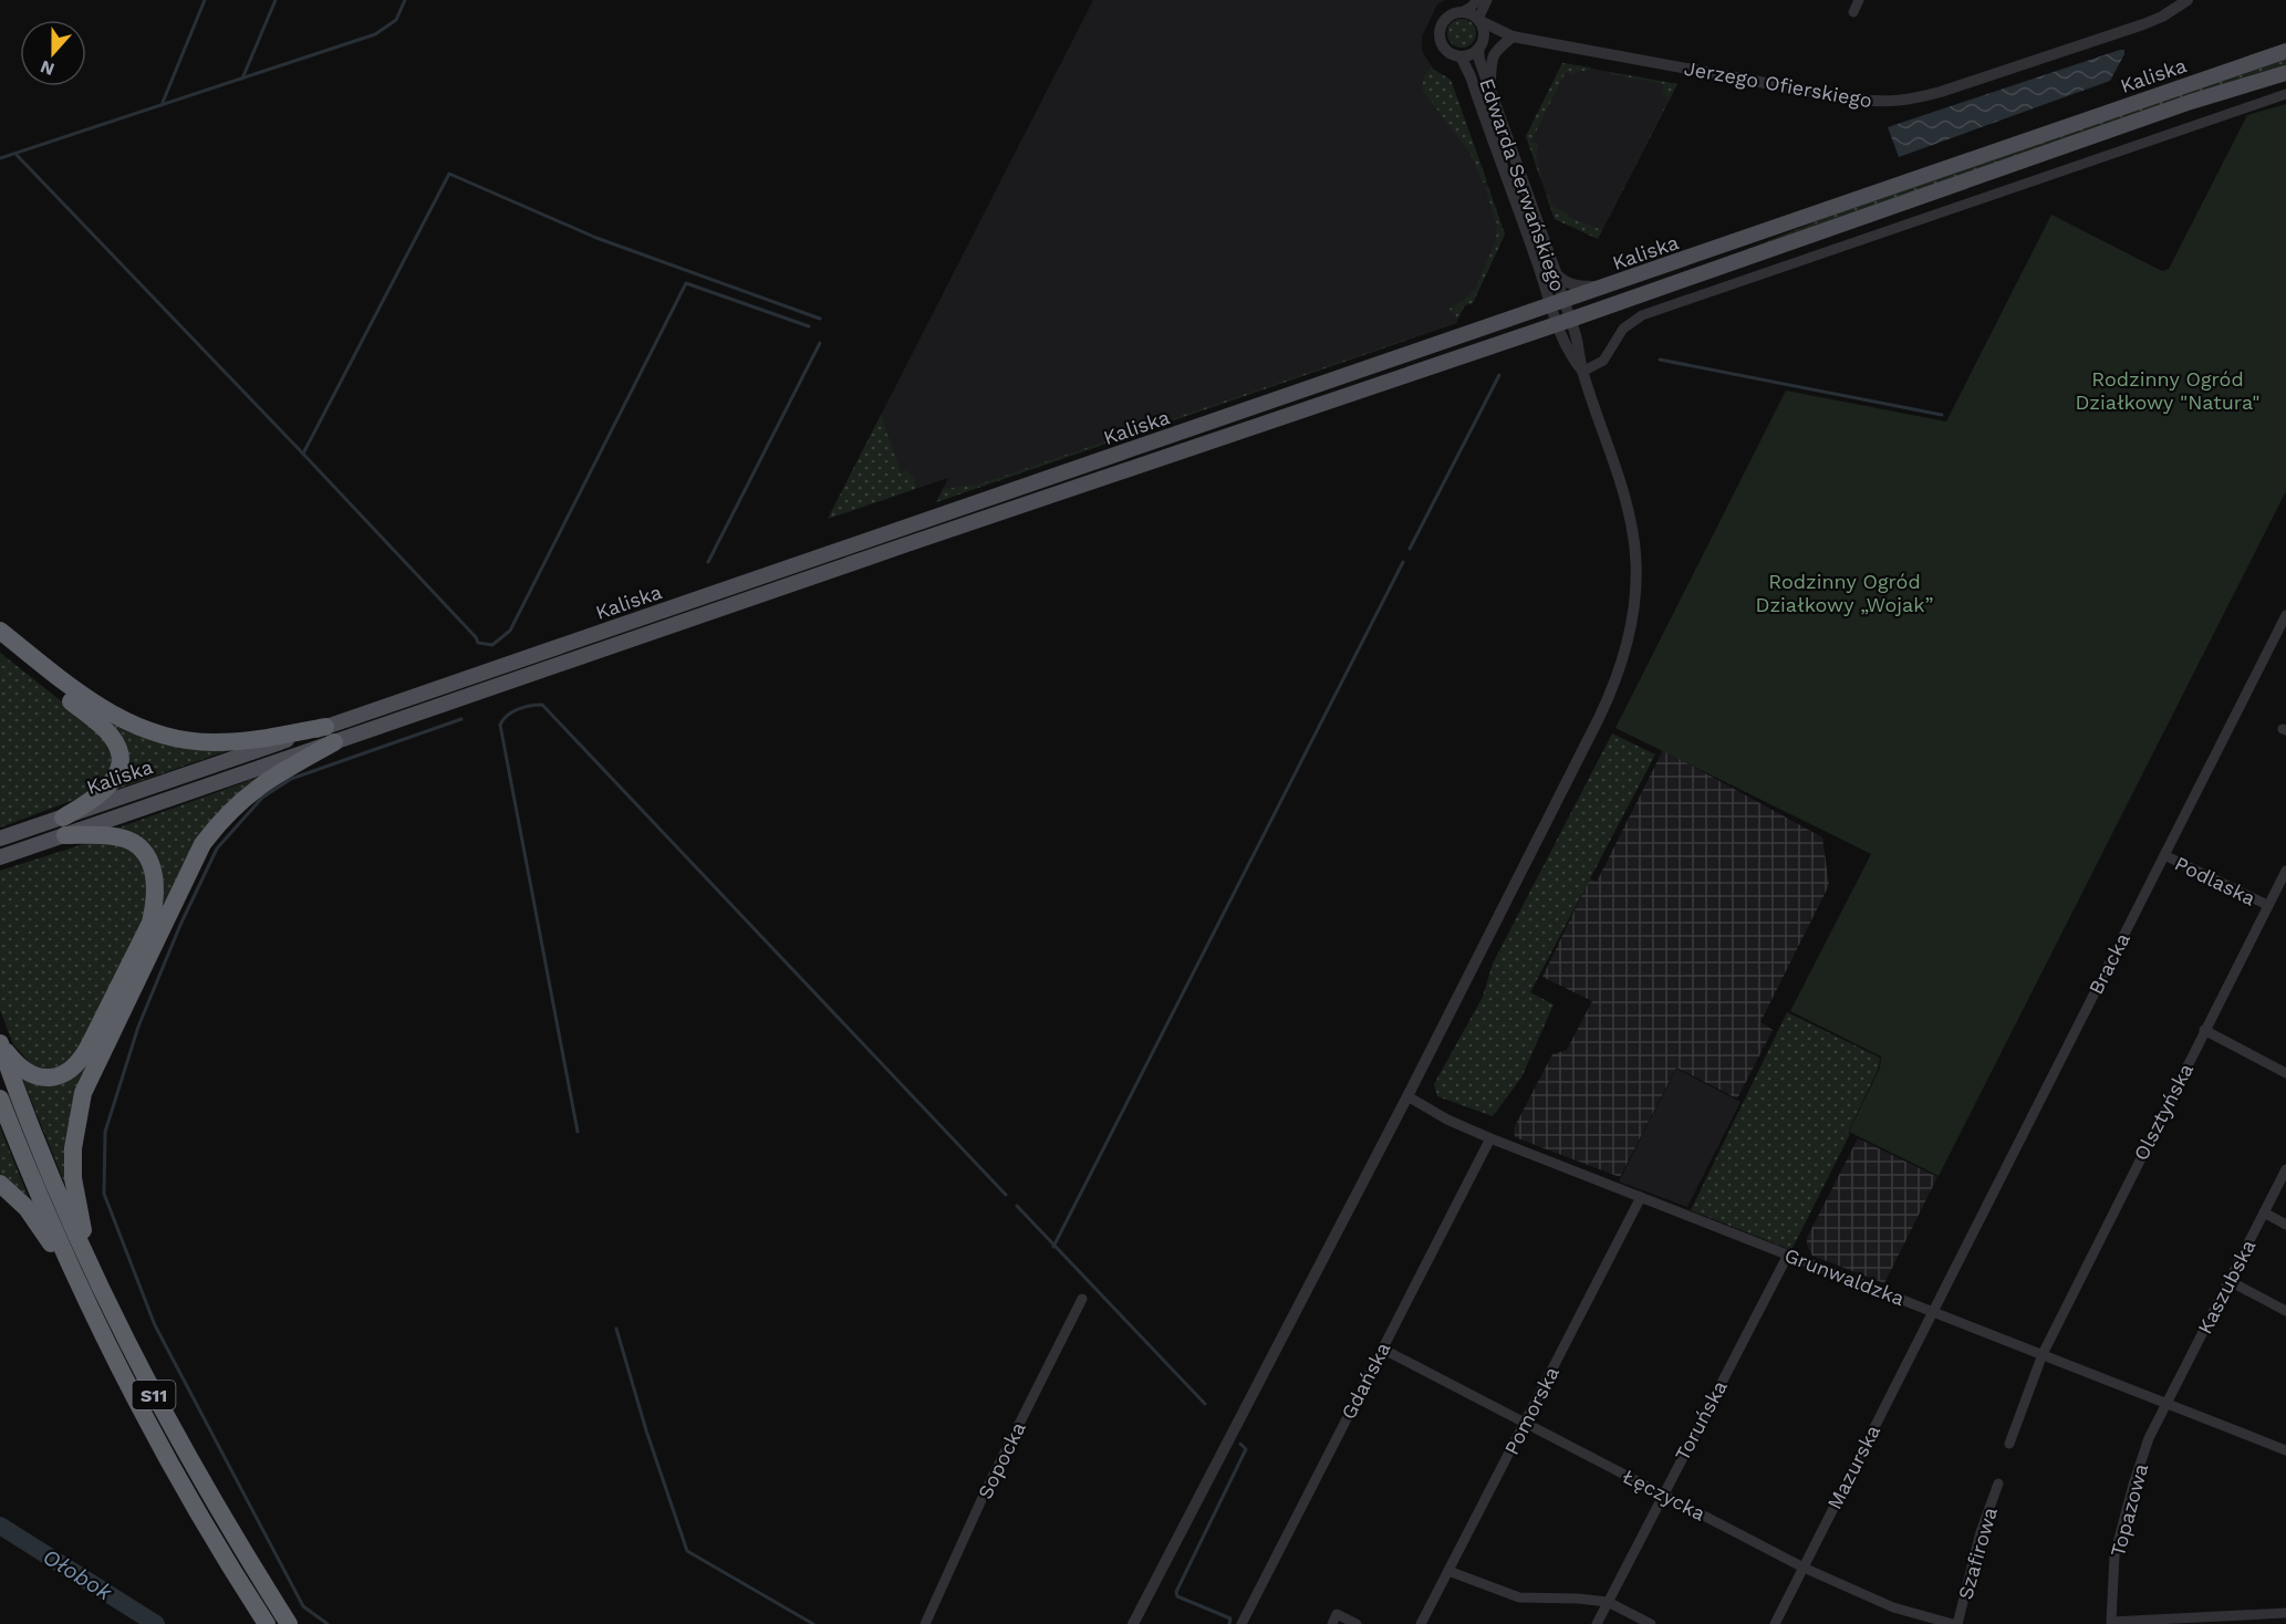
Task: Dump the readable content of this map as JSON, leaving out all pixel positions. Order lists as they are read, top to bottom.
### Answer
{
  "streets": {
    "highway": ["S11"],
    "main road": ["Kaliska"],
    "street": [
      "Jerzego Ofierskiego",
      "Edwarda Serwańskiego",
      "Podlaska",
      "Bracka",
      "Olsztyńska",
      "Grunwaldzka",
      "Kaszubska",
      "Gdańska",
      "Pomorska",
      "Toruńska",
      "Sopocka",
      "Mazurska",
      "Łęczycka",
      "Topazowa",
      "Szafirowa"
    ]
  },
  "crossings": [
    ["Kaliska", "Edwarda Serwańskiego"],
    ["Edwarda Serwańskiego", "Grunwaldzka"],
    ["Podlaska", "Bracka"],
    ["Podlaska", "Olsztyńska"],
    ["Bracka", "Grunwaldzka"],
    ["Bracka", "Mazurska"],
    ["Olsztyńska", "Grunwaldzka"],
    ["Grunwaldzka", "Kaszubska"],
    ["Grunwaldzka", "Gdańska"],
    ["Grunwaldzka", "Pomorska"],
    ["Grunwaldzka", "Toruńska"],
    ["Grunwaldzka", "Mazurska"],
    ["Grunwaldzka", "Topazowa"],
    ["Kaszubska", "Topazowa"],
    ["Gdańska", "Łęczycka"],
    ["Pomorska", "Łęczycka"],
    ["Toruńska", "Łęczycka"],
    ["Mazurska", "Łęczycka"],
    ["Łęczycka", "Szafirowa"]
  ],
  "water": ["Ołobok"],
  "parks": ["Rodzinny Ogród Działkowy \"Natura\"", "Rodzinny Ogród Działkowy „Wojak”"],
  "north": "bottom"
}
